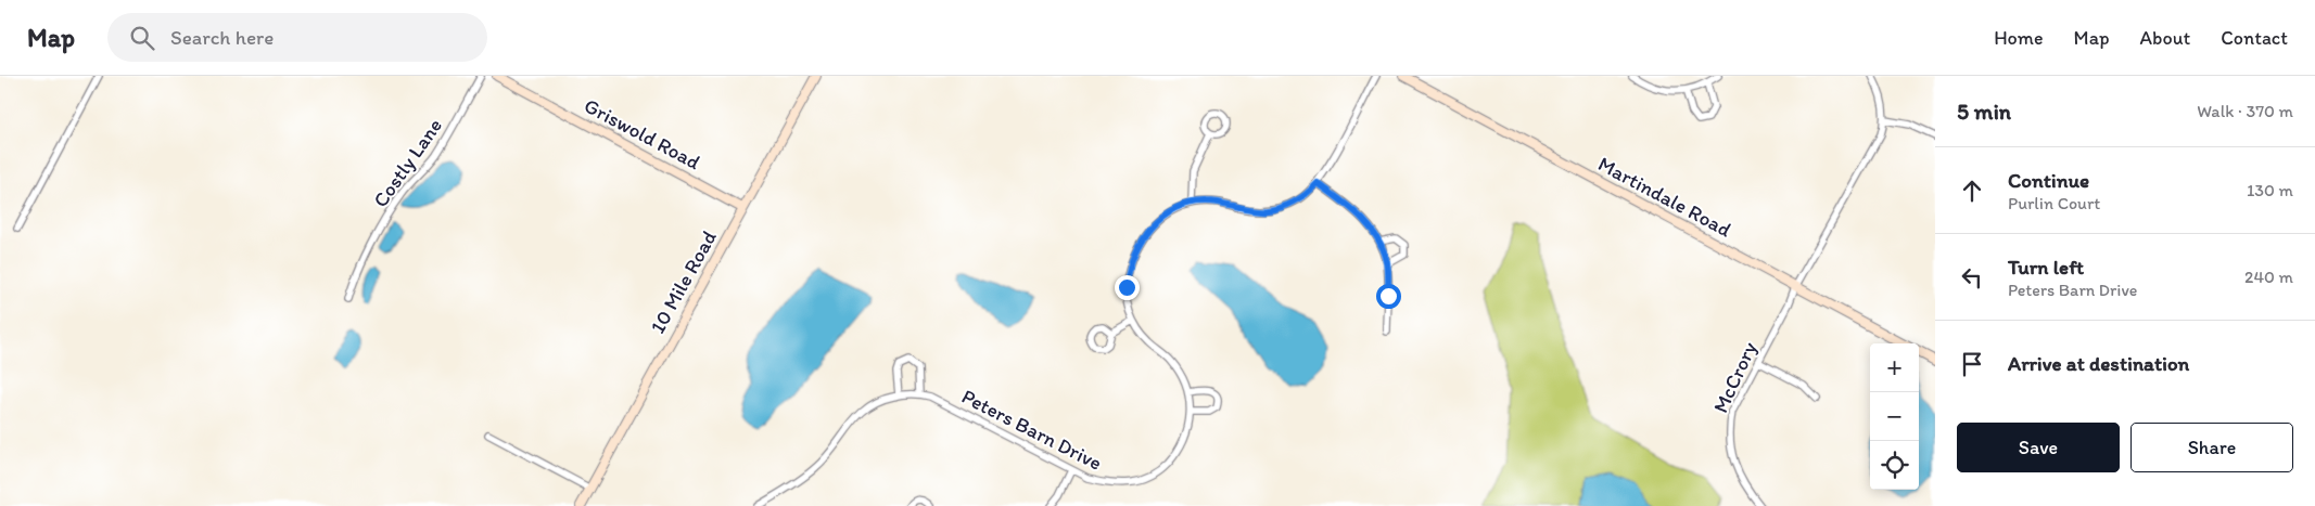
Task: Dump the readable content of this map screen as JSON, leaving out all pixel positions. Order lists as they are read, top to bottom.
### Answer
{
  "streets": {
    "street": [
      "Griswold Road",
      "Costly Lane",
      "Martindale Road",
      "10 Mile Road",
      "McCrory",
      "Peters Barn Drive"
    ]
  },
  "crossings": [
    ["Griswold Road", "10 Mile Road"],
    ["Martindale Road", "McCrory"]
  ],
  "page": {
    "header": "Map",
    "search": "Search here",
    "nav": [
      "Home",
      "Map",
      "About",
      "Contact"
    ],
    "heading": ["5 min", "Walk · 370 m"],
    "list": [
      ["Continue", "Purlin Court", "130 m"],
      ["Turn left", "Peters Barn Drive", "240 m"],
      "Arrive at destination"
    ],
    "map_buttons": ["+", "−"],
    "buttons": ["Save", "Share"]
  }
}
